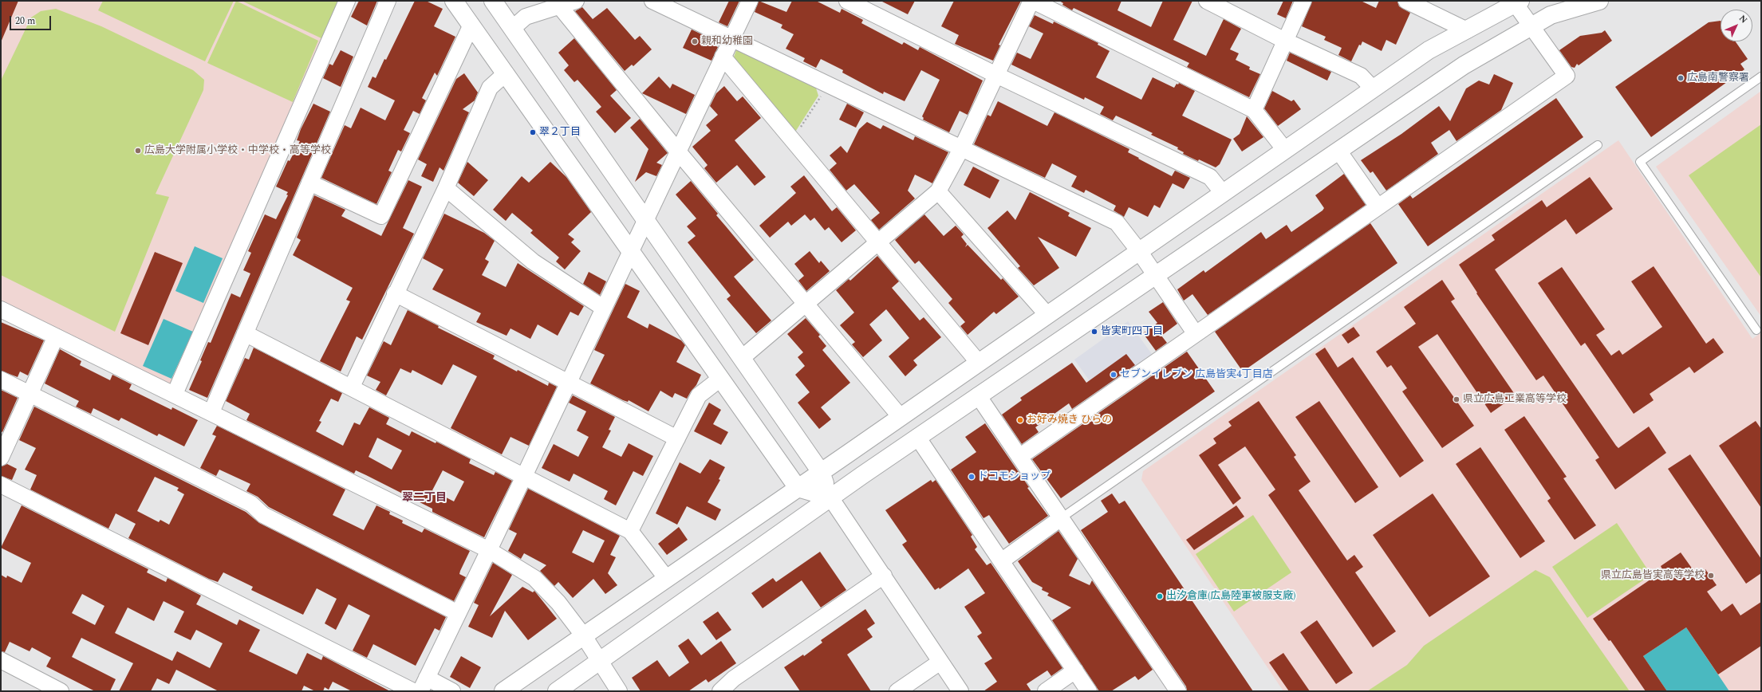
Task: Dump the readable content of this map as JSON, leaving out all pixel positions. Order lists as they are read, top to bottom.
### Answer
{
  "districts": ["翠二丁目"],
  "places": [
    "親和幼稚園",
    "広島南警察署",
    "翠２丁目",
    "広島大学附属小学校・中学校・高等学校",
    "皆実町四丁目",
    "セブンイレブン 広島皆実4丁目店",
    "県立広島工業高等学校",
    "お好み焼き ひらの",
    "ドコモショップ",
    "県立広島皆実高等学校",
    "出汐倉庫(広島陸軍被服支廠)"
  ],
  "scale_bar": "20 m",
  "north": "top right"
}
